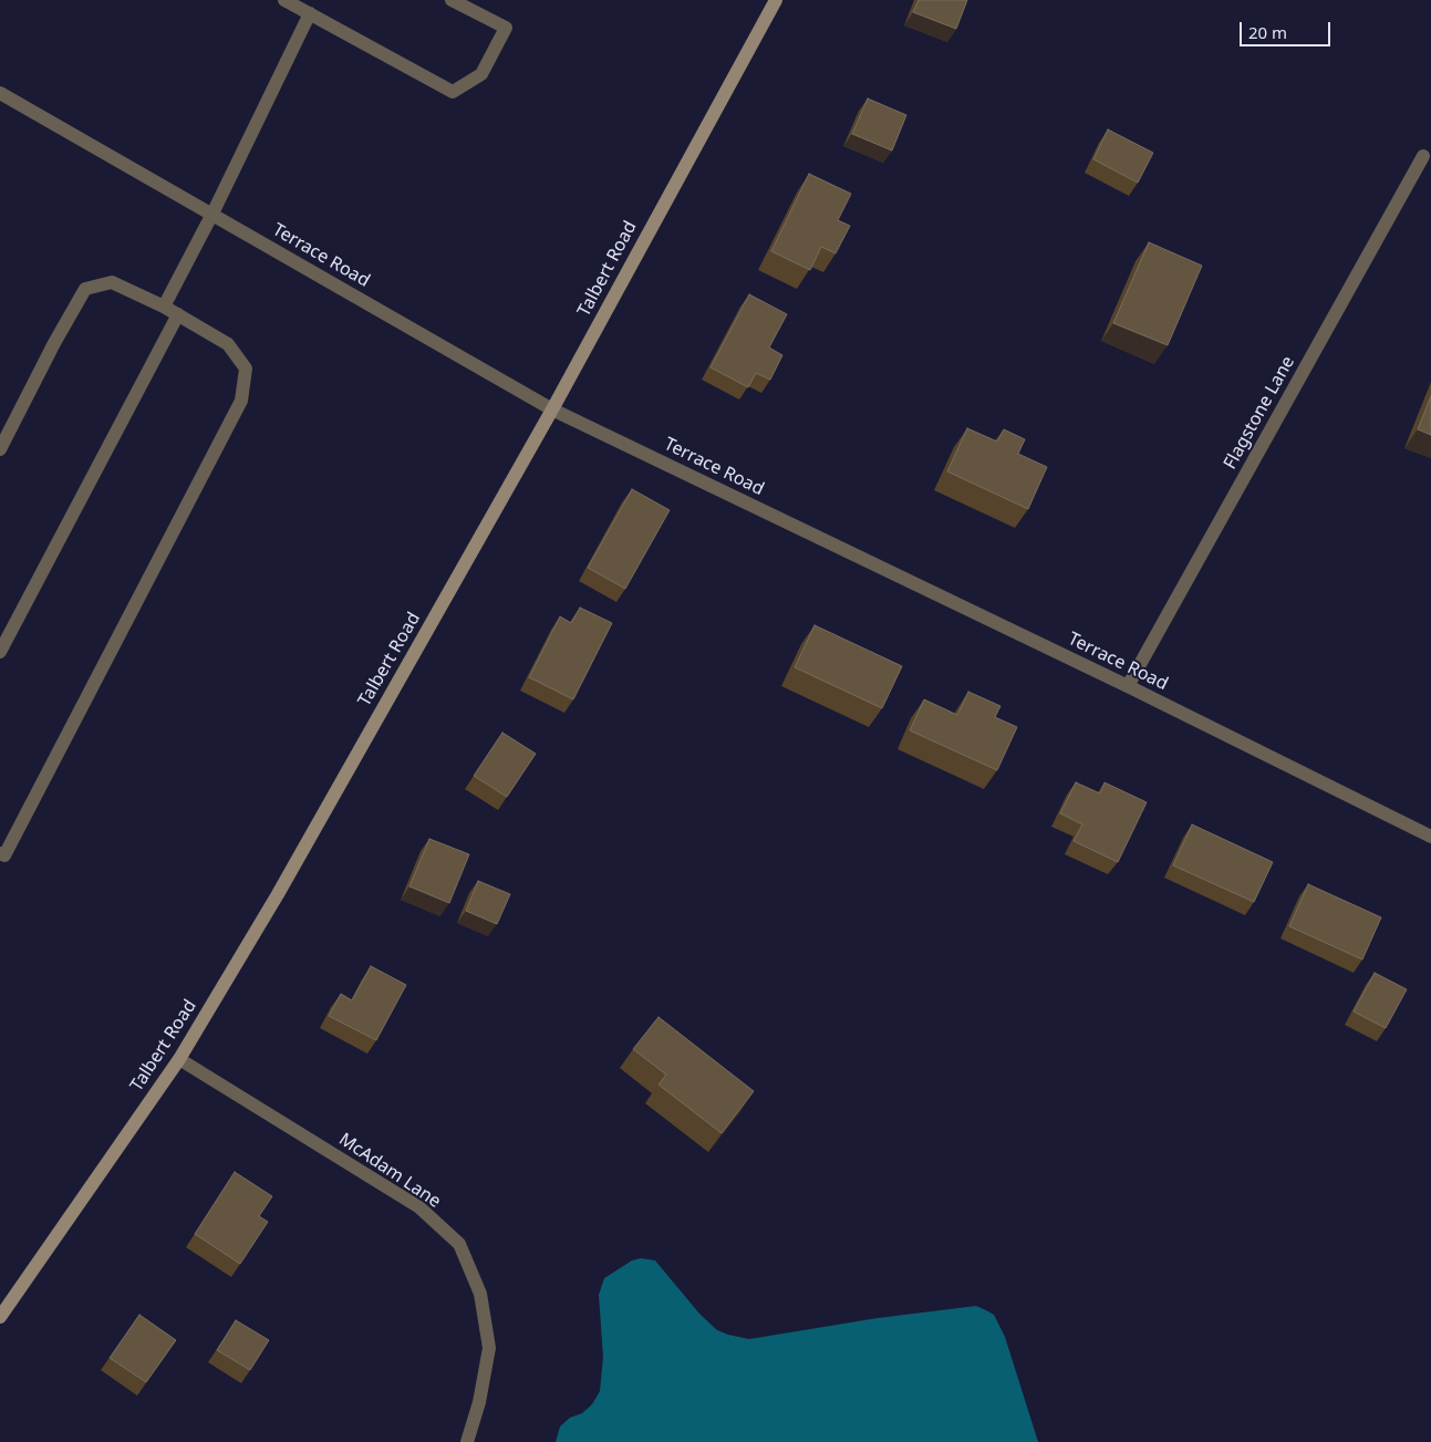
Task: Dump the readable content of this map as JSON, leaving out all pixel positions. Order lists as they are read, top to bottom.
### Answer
{
  "streets": {
    "street": [
      "Terrace Road",
      "Talbert Road",
      "Flagstone Lane",
      "McAdam Lane"
    ]
  },
  "crossings": [
    ["Terrace Road", "Talbert Road"],
    ["Terrace Road", "Flagstone Lane"],
    ["Talbert Road", "McAdam Lane"]
  ],
  "scale_bar": "20 m"
}
